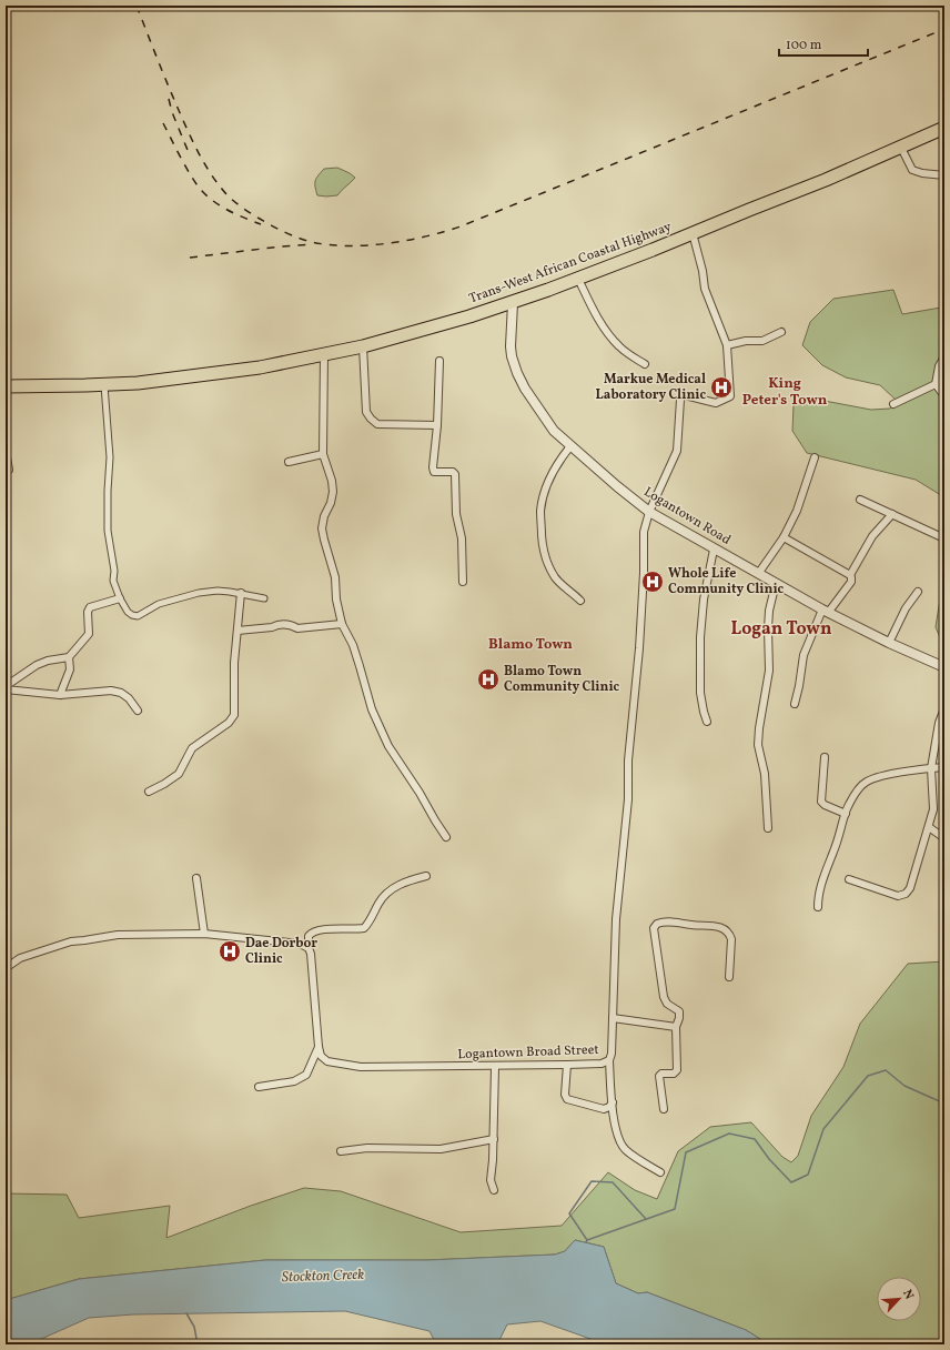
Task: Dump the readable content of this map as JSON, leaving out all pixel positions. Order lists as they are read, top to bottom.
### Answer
{
  "streets": {
    "highway": ["Trans-West African Coastal Highway"],
    "street": ["Logantown Road", "Logantown Broad Street"]
  },
  "crossings": [
    ["Trans-West African Coastal Highway", "Logantown Road"],
    ["Logantown Road", "Logantown Broad Street"]
  ],
  "districts": ["King Peter's Town", "Logan Town", "Blamo Town"],
  "water": ["Stockton Creek"],
  "places": {
    "hospital": [
      "Markue Medical Laboratory Clinic",
      "Whole Life Community Clinic",
      "Blamo Town Community Clinic",
      "Dae Dorbor Clinic"
    ]
  },
  "scale_bar": "100 m",
  "north": "top right"
}
